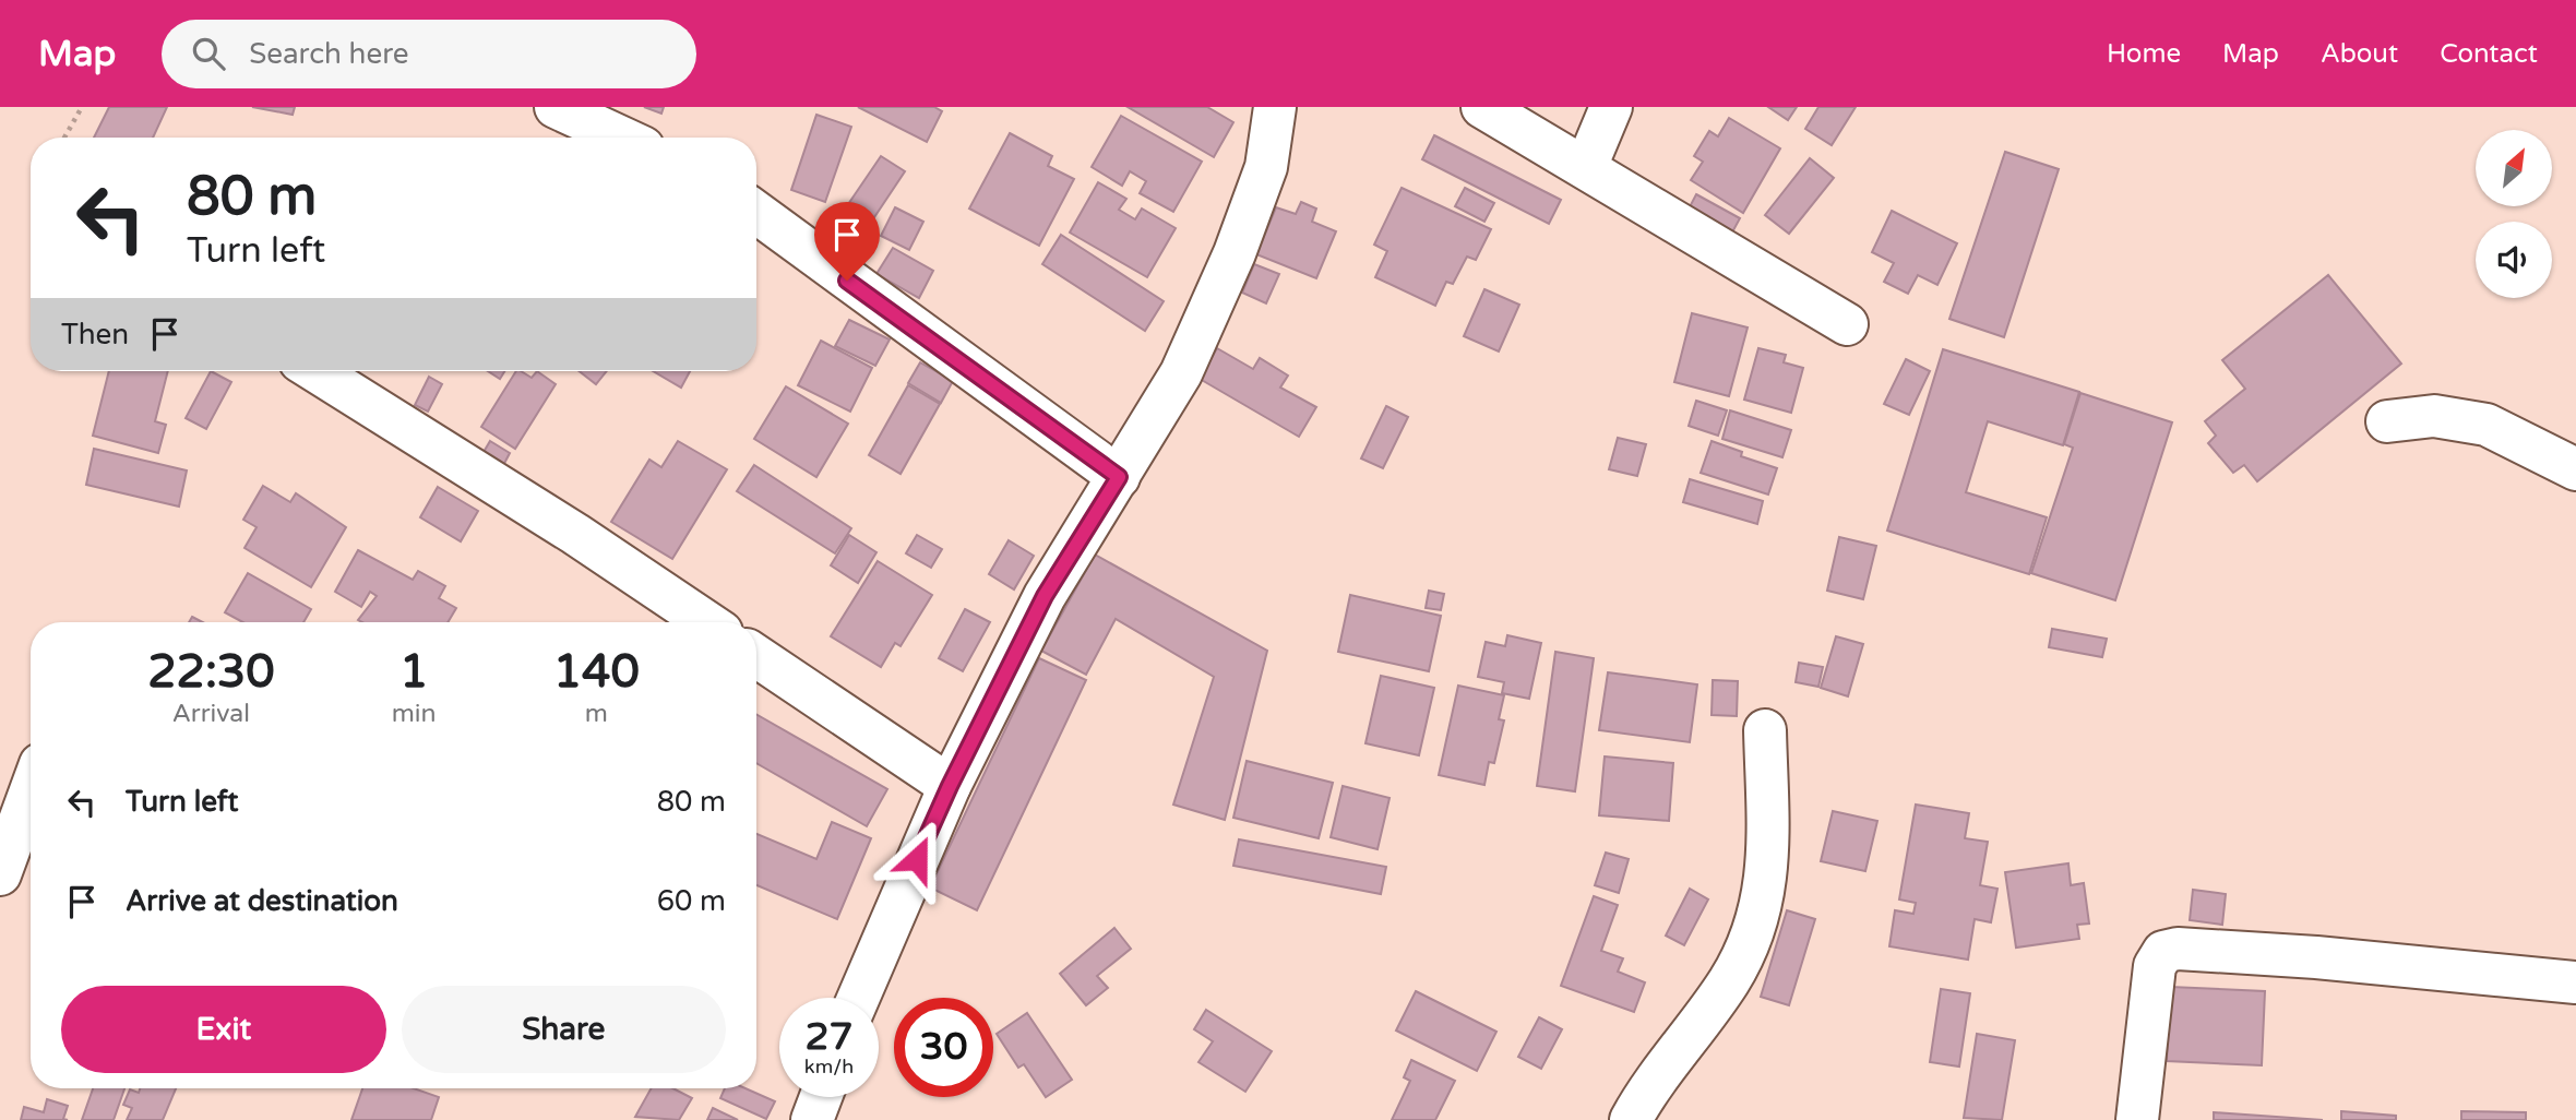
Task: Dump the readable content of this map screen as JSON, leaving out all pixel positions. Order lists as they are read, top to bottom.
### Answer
{
  "north": "top right",
  "page": {
    "header": "Map",
    "search": "Search here",
    "nav": [
      "Home",
      "Map",
      "About",
      "Contact"
    ],
    "turn": ["80 m", "Turn left"],
    "then": "Then",
    "eta": [
      "22:30",
      "Arrival",
      "1",
      "min",
      "140",
      "m"
    ],
    "list": [
      {
        "name": "Turn left",
        "value": "80 m"
      },
      {
        "name": "Arrive at destination",
        "value": "60 m"
      }
    ],
    "buttons": ["Exit", "Share"],
    "speed": "27 km/h",
    "limit": "30"
  }
}
